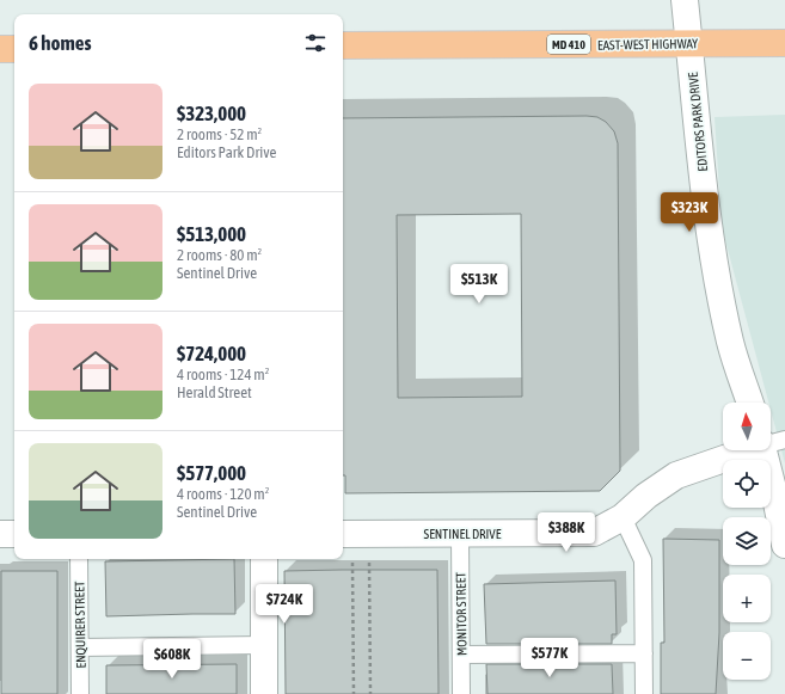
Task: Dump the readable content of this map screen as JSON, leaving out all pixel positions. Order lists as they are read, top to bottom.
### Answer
{
  "streets": {
    "main road": ["MD 410", "EAST-WEST HIGHWAY"],
    "street": ["EDITORS PARK DRIVE", "SENTINEL DRIVE"],
    "lane": ["MONITOR STREET", "ENQUIRER STREET"]
  },
  "crossings": [
    ["EAST-WEST HIGHWAY", "EDITORS PARK DRIVE"],
    ["SENTINEL DRIVE", "MONITOR STREET"]
  ],
  "north": "top",
  "page": {
    "heading": "6 homes",
    "list": [
      {
        "name": "$323,000",
        "note": "2 rooms · 52 m² · Editors Park Drive"
      },
      {
        "name": "$513,000",
        "note": "2 rooms · 80 m² · Sentinel Drive"
      },
      {
        "name": "$724,000",
        "note": "4 rooms · 124 m² · Herald Street"
      },
      {
        "name": "$577,000",
        "note": "4 rooms · 120 m² · Sentinel Drive"
      }
    ],
    "price": [
      "$323K",
      "$513K",
      "$388K",
      "$724K",
      "$577K",
      "$608K"
    ],
    "map_buttons": ["+", "−"]
  }
}
